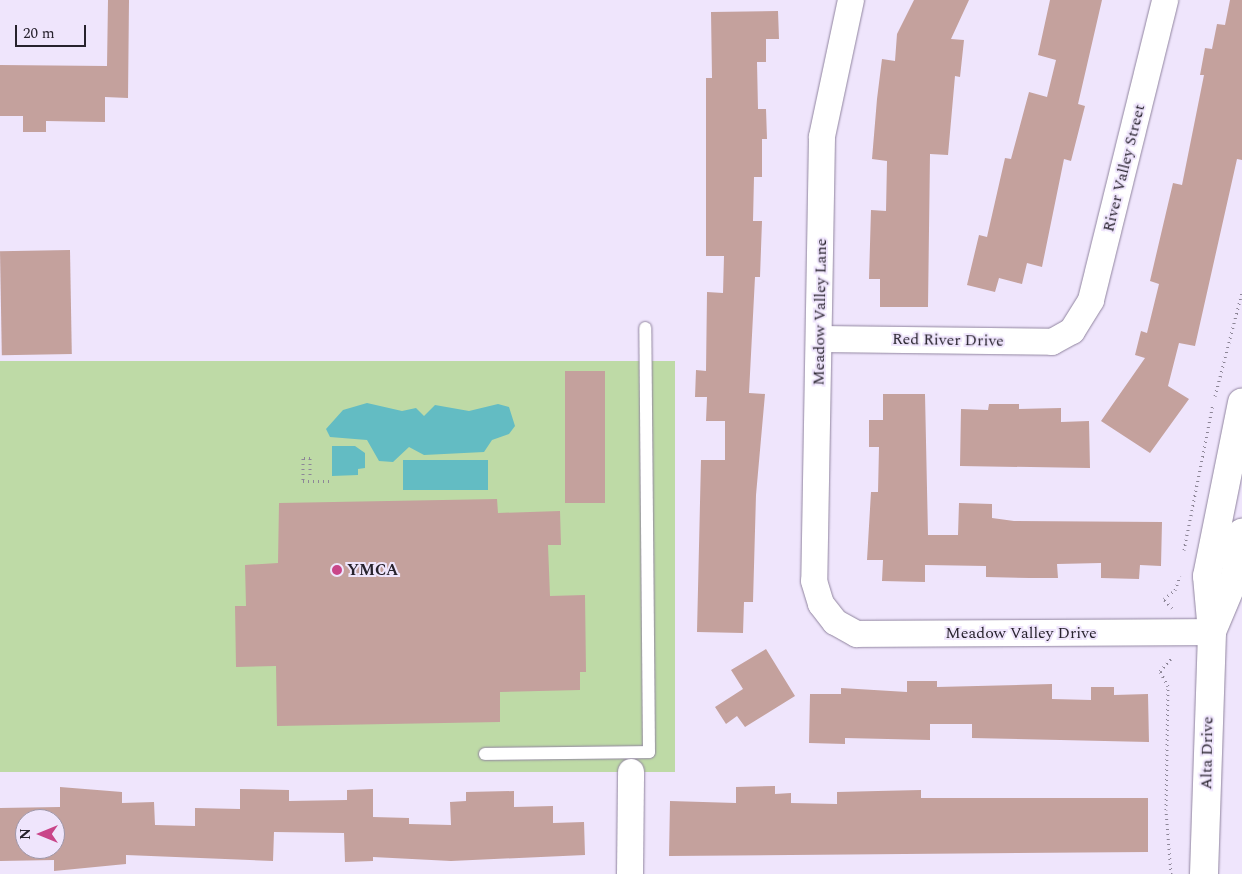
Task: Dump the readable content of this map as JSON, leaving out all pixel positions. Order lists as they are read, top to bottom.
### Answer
{
  "streets": {
    "main road": ["Alta Drive"],
    "street": [
      "River Valley Street",
      "Meadow Valley Lane",
      "Red River Drive",
      "Meadow Valley Drive"
    ]
  },
  "crossings": [
    ["River Valley Street", "Red River Drive"],
    ["Meadow Valley Lane", "Red River Drive"],
    ["Meadow Valley Lane", "Meadow Valley Drive"],
    ["Meadow Valley Drive", "Alta Drive"]
  ],
  "places": ["YMCA"],
  "scale_bar": "20 m",
  "north": "left"
}
